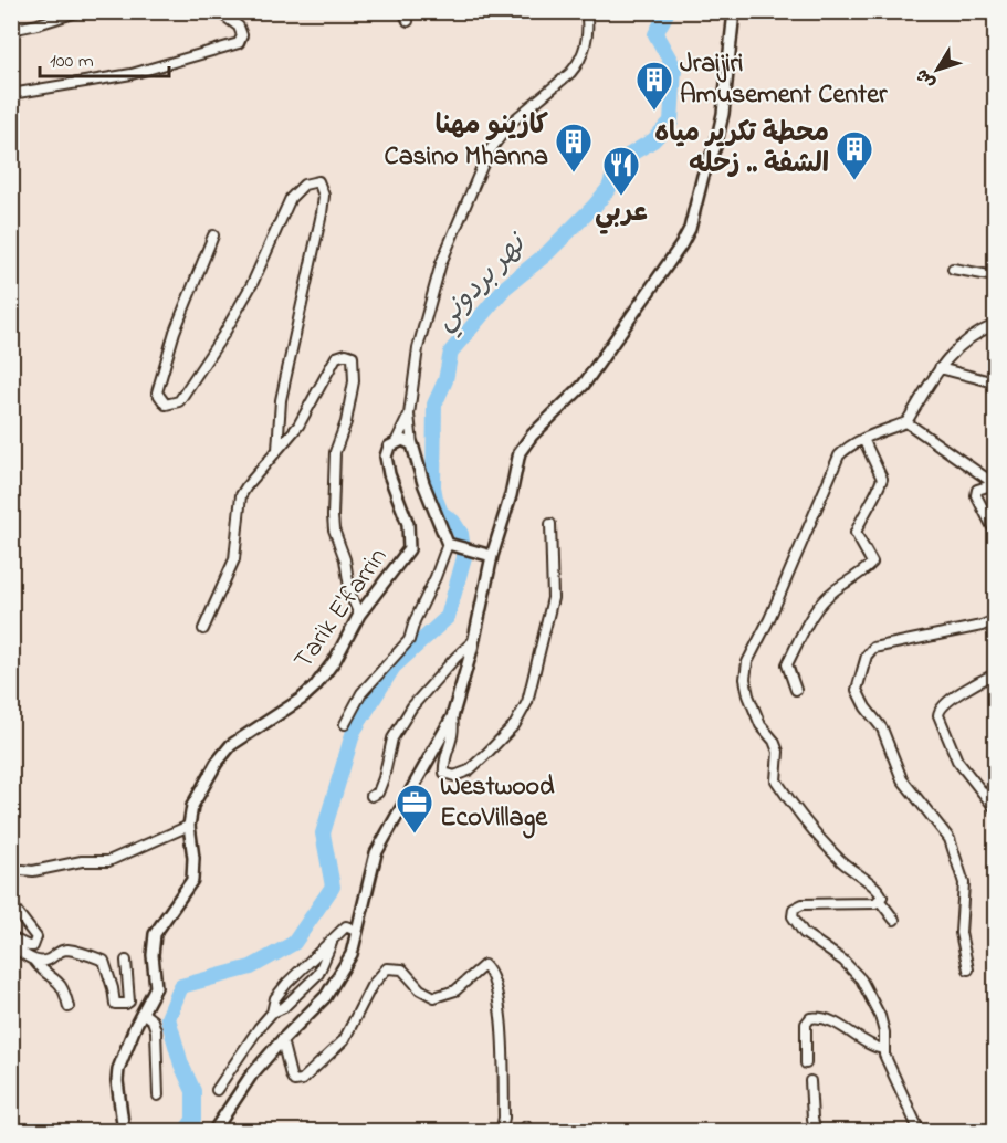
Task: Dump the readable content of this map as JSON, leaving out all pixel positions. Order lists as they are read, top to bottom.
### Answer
{
  "streets": {
    "street": ["Tarik E'farrin"]
  },
  "water": ["نهر بردوني"],
  "places": {
    "building": ["Jraijiri Amusement Center", "كازينو مهنا Casino Mhanna", "محطة تكرير مياه الشفة .. زحله"],
    "restaurant": ["عربي"],
    "office": ["Westwood EcoVillage"]
  },
  "scale_bar": "100 m",
  "north": "bottom left"
}
